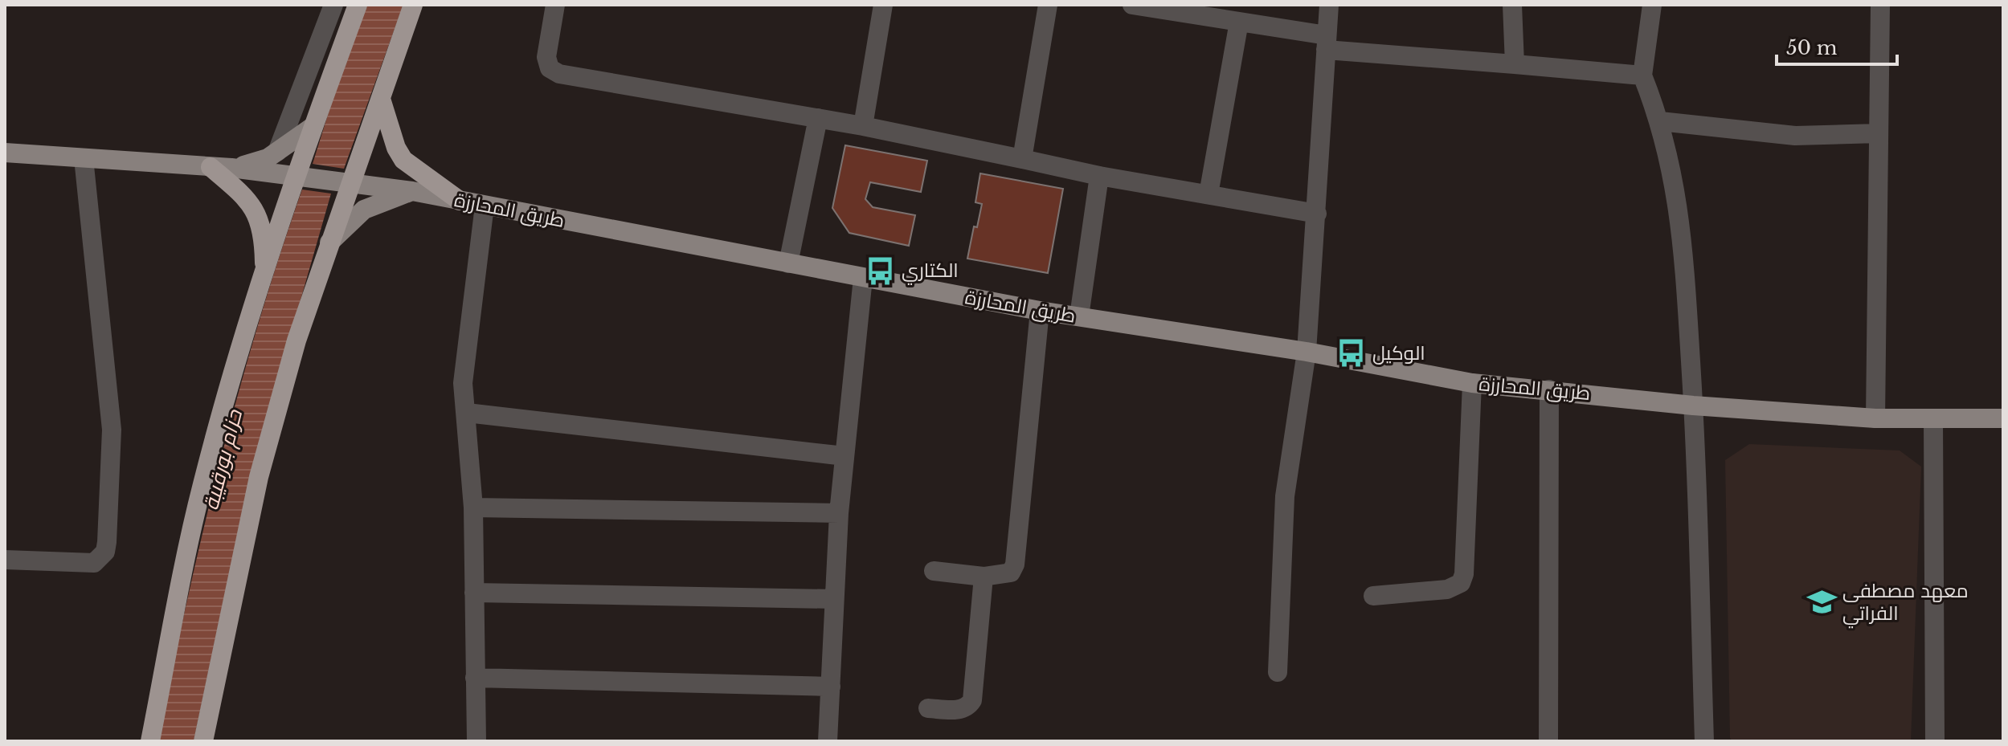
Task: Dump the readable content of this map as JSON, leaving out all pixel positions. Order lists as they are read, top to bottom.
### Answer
{
  "streets": {
    "main road": ["طريق المحارزة"]
  },
  "water": ["حزام بورقيبة"],
  "places": {
    "bus stop": ["الكتاري", "الوكيل"],
    "school or university": ["معهد مصطفى الفراتي"]
  },
  "scale_bar": "50 m"
}
